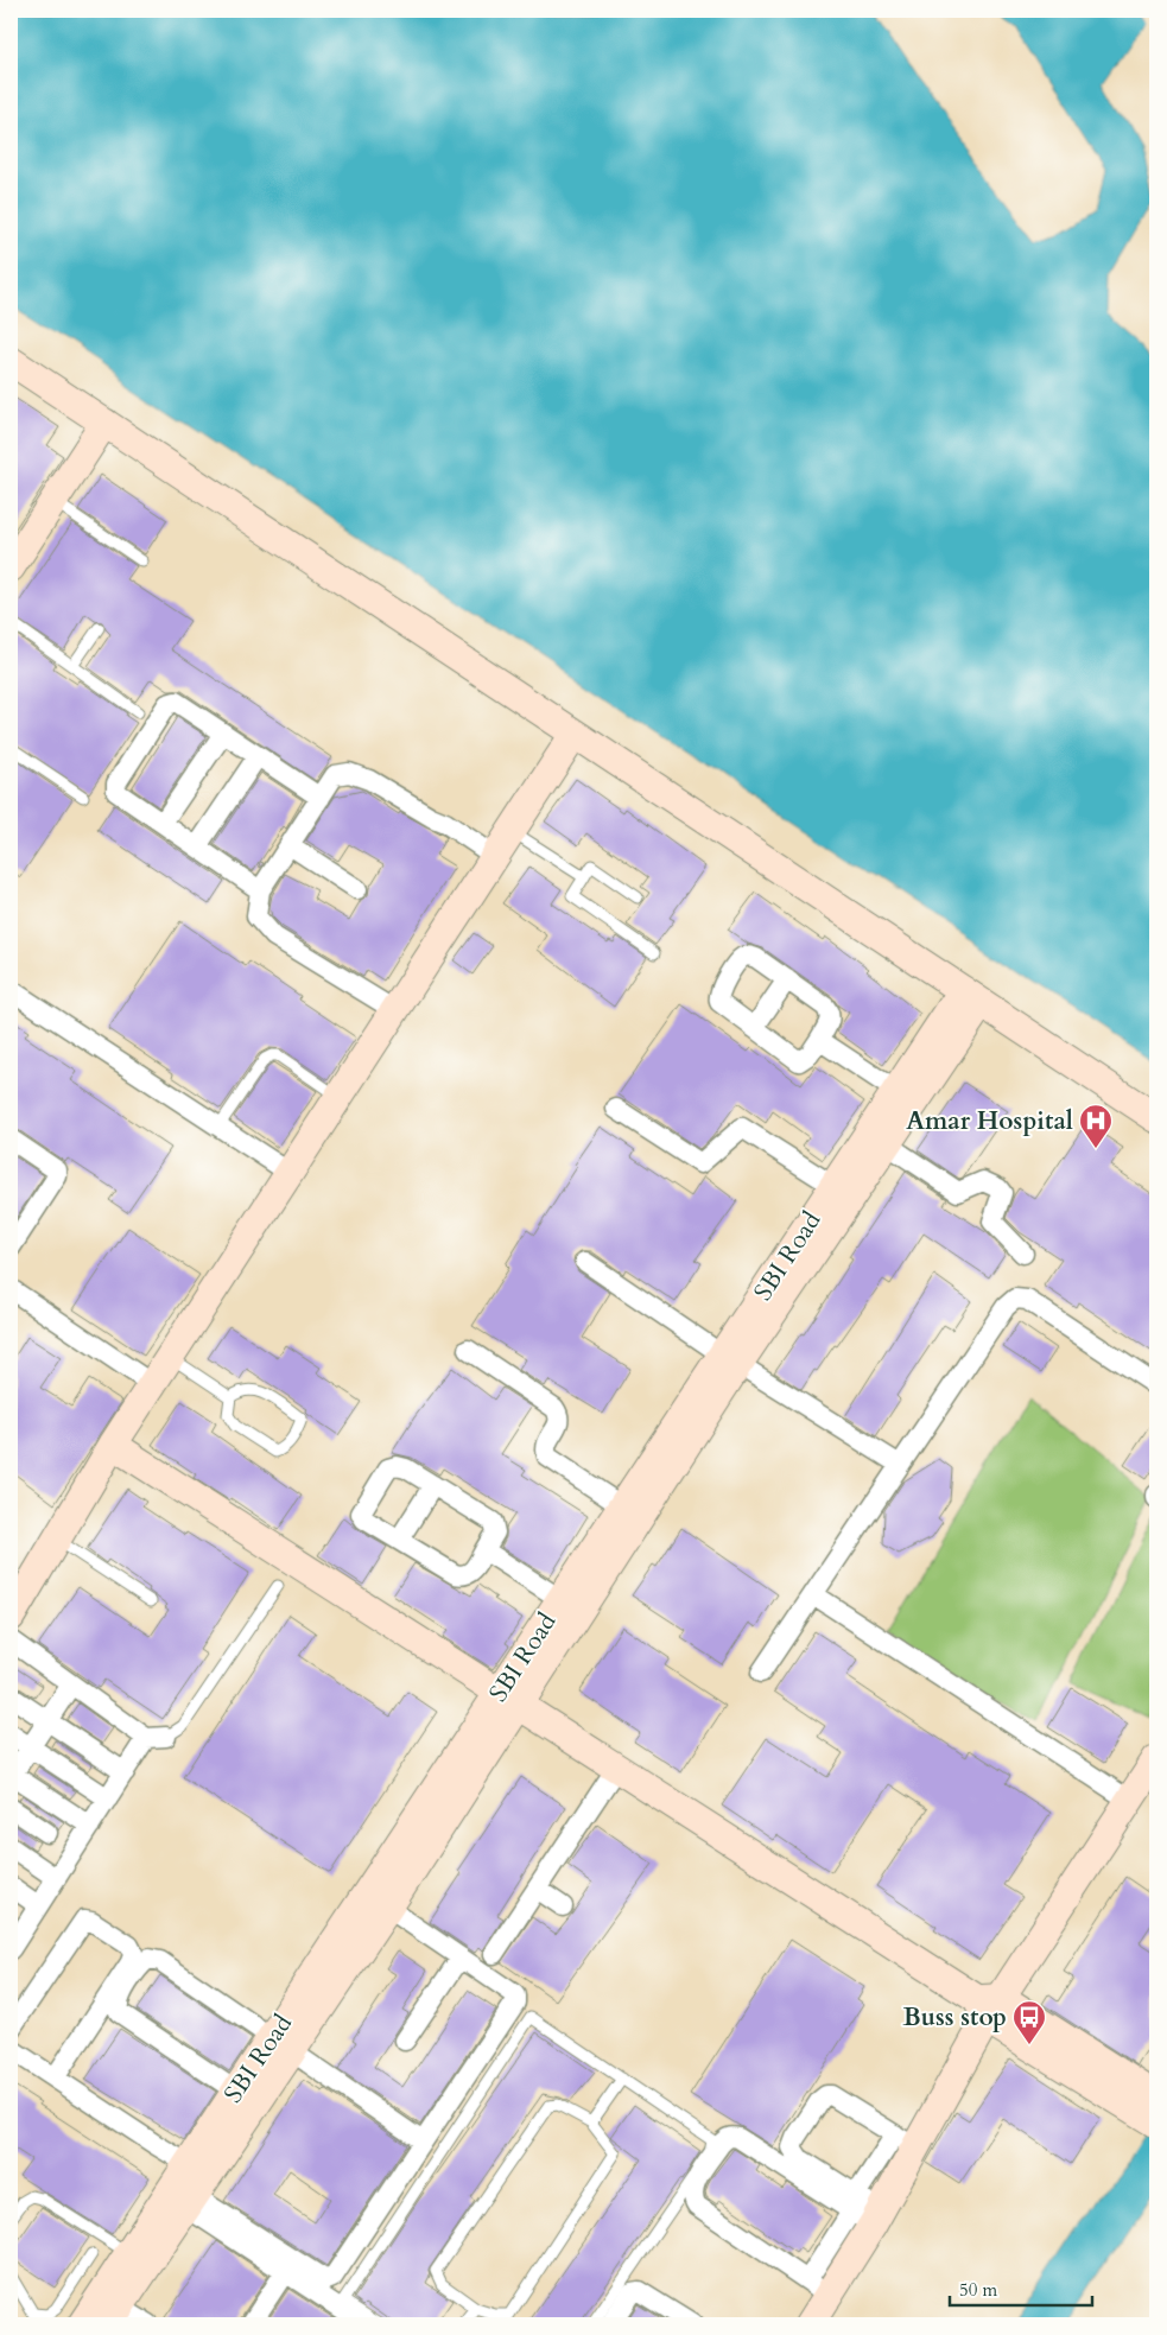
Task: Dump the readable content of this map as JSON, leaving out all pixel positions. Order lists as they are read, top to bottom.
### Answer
{
  "streets": {
    "street": ["SBI Road"]
  },
  "places": {
    "hospital": ["Amar Hospital"],
    "bus stop": ["Buss stop"]
  },
  "scale_bar": "50 m"
}
